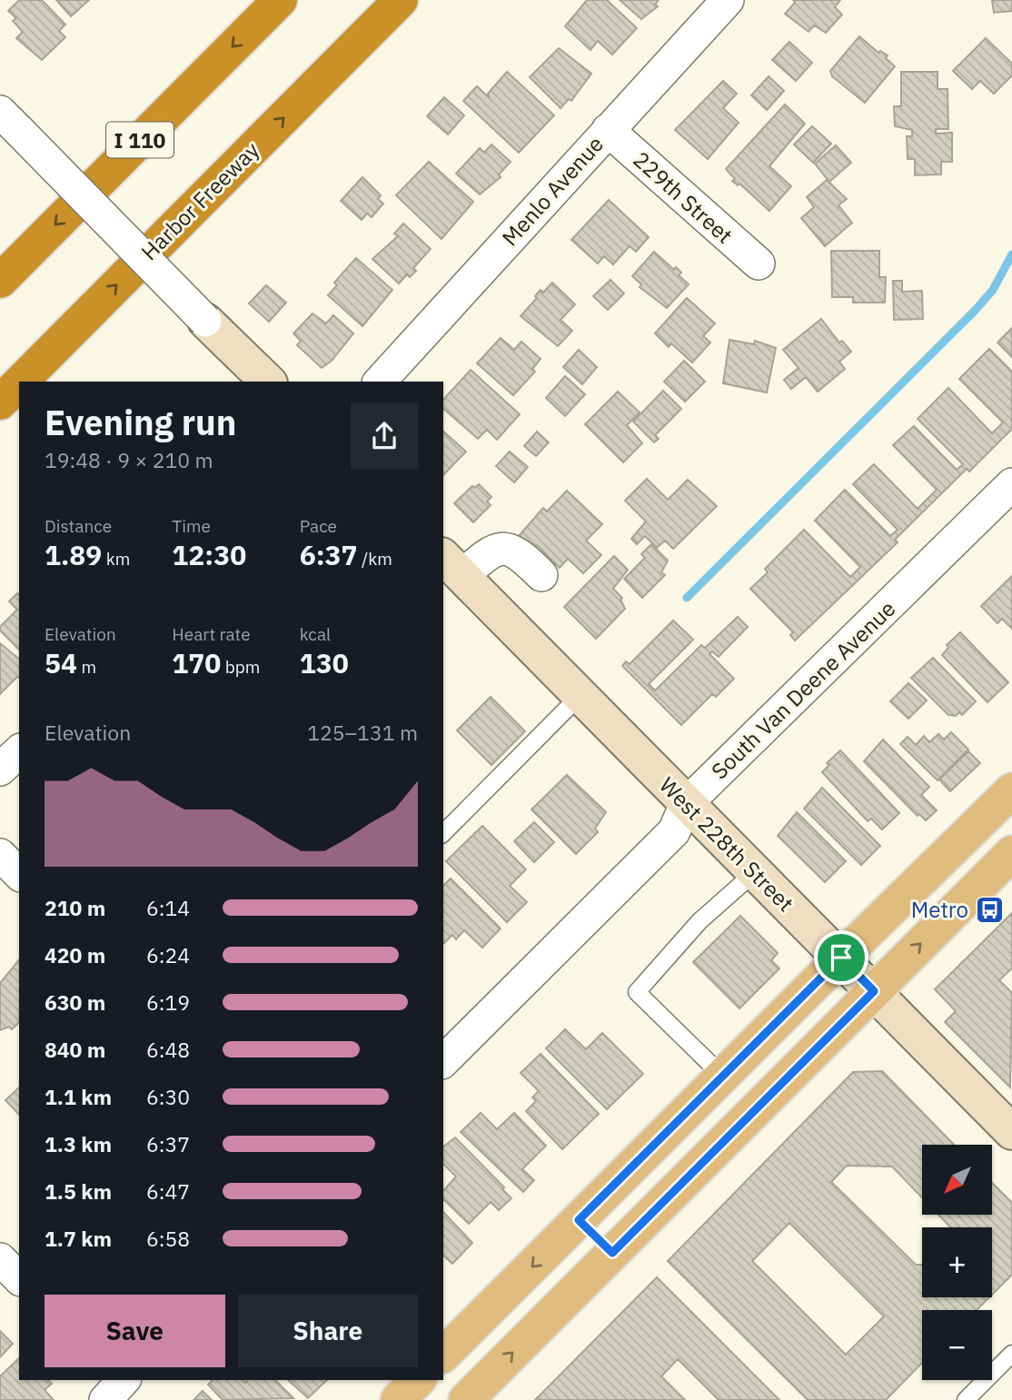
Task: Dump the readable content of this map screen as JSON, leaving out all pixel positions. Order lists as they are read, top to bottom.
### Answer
{
  "streets": {
    "highway": ["I 110", "Harbor Freeway"],
    "street": [
      "Menlo Avenue",
      "229th Street",
      "South Van Deene Avenue",
      "West 228th Street"
    ]
  },
  "crossings": [
    ["Menlo Avenue", "229th Street"],
    ["South Van Deene Avenue", "West 228th Street"]
  ],
  "places": {
    "bus stop": ["Metro"]
  },
  "north": "bottom left",
  "page": {
    "heading": ["Evening run", "19:48 · 9 × 210 m"],
    "stats": [
      ["Distance", "1.89 km"],
      ["Time", "12:30"],
      ["Pace", "6:37 /km"],
      ["Elevation", "54 m"],
      ["Heart rate", "170 bpm"],
      ["kcal", "130"]
    ],
    "chart": ["Elevation", "125–131 m"],
    "list": [
      {
        "name": "210 m",
        "note": "6:14"
      },
      {
        "name": "420 m",
        "note": "6:24"
      },
      {
        "name": "630 m",
        "note": "6:19"
      },
      {
        "name": "840 m",
        "note": "6:48"
      },
      {
        "name": "1.1 km",
        "note": "6:30"
      },
      {
        "name": "1.3 km",
        "note": "6:37"
      },
      {
        "name": "1.5 km",
        "note": "6:47"
      },
      {
        "name": "1.7 km",
        "note": "6:58"
      }
    ],
    "map_buttons": ["+", "−"],
    "buttons": ["Save", "Share"]
  }
}
